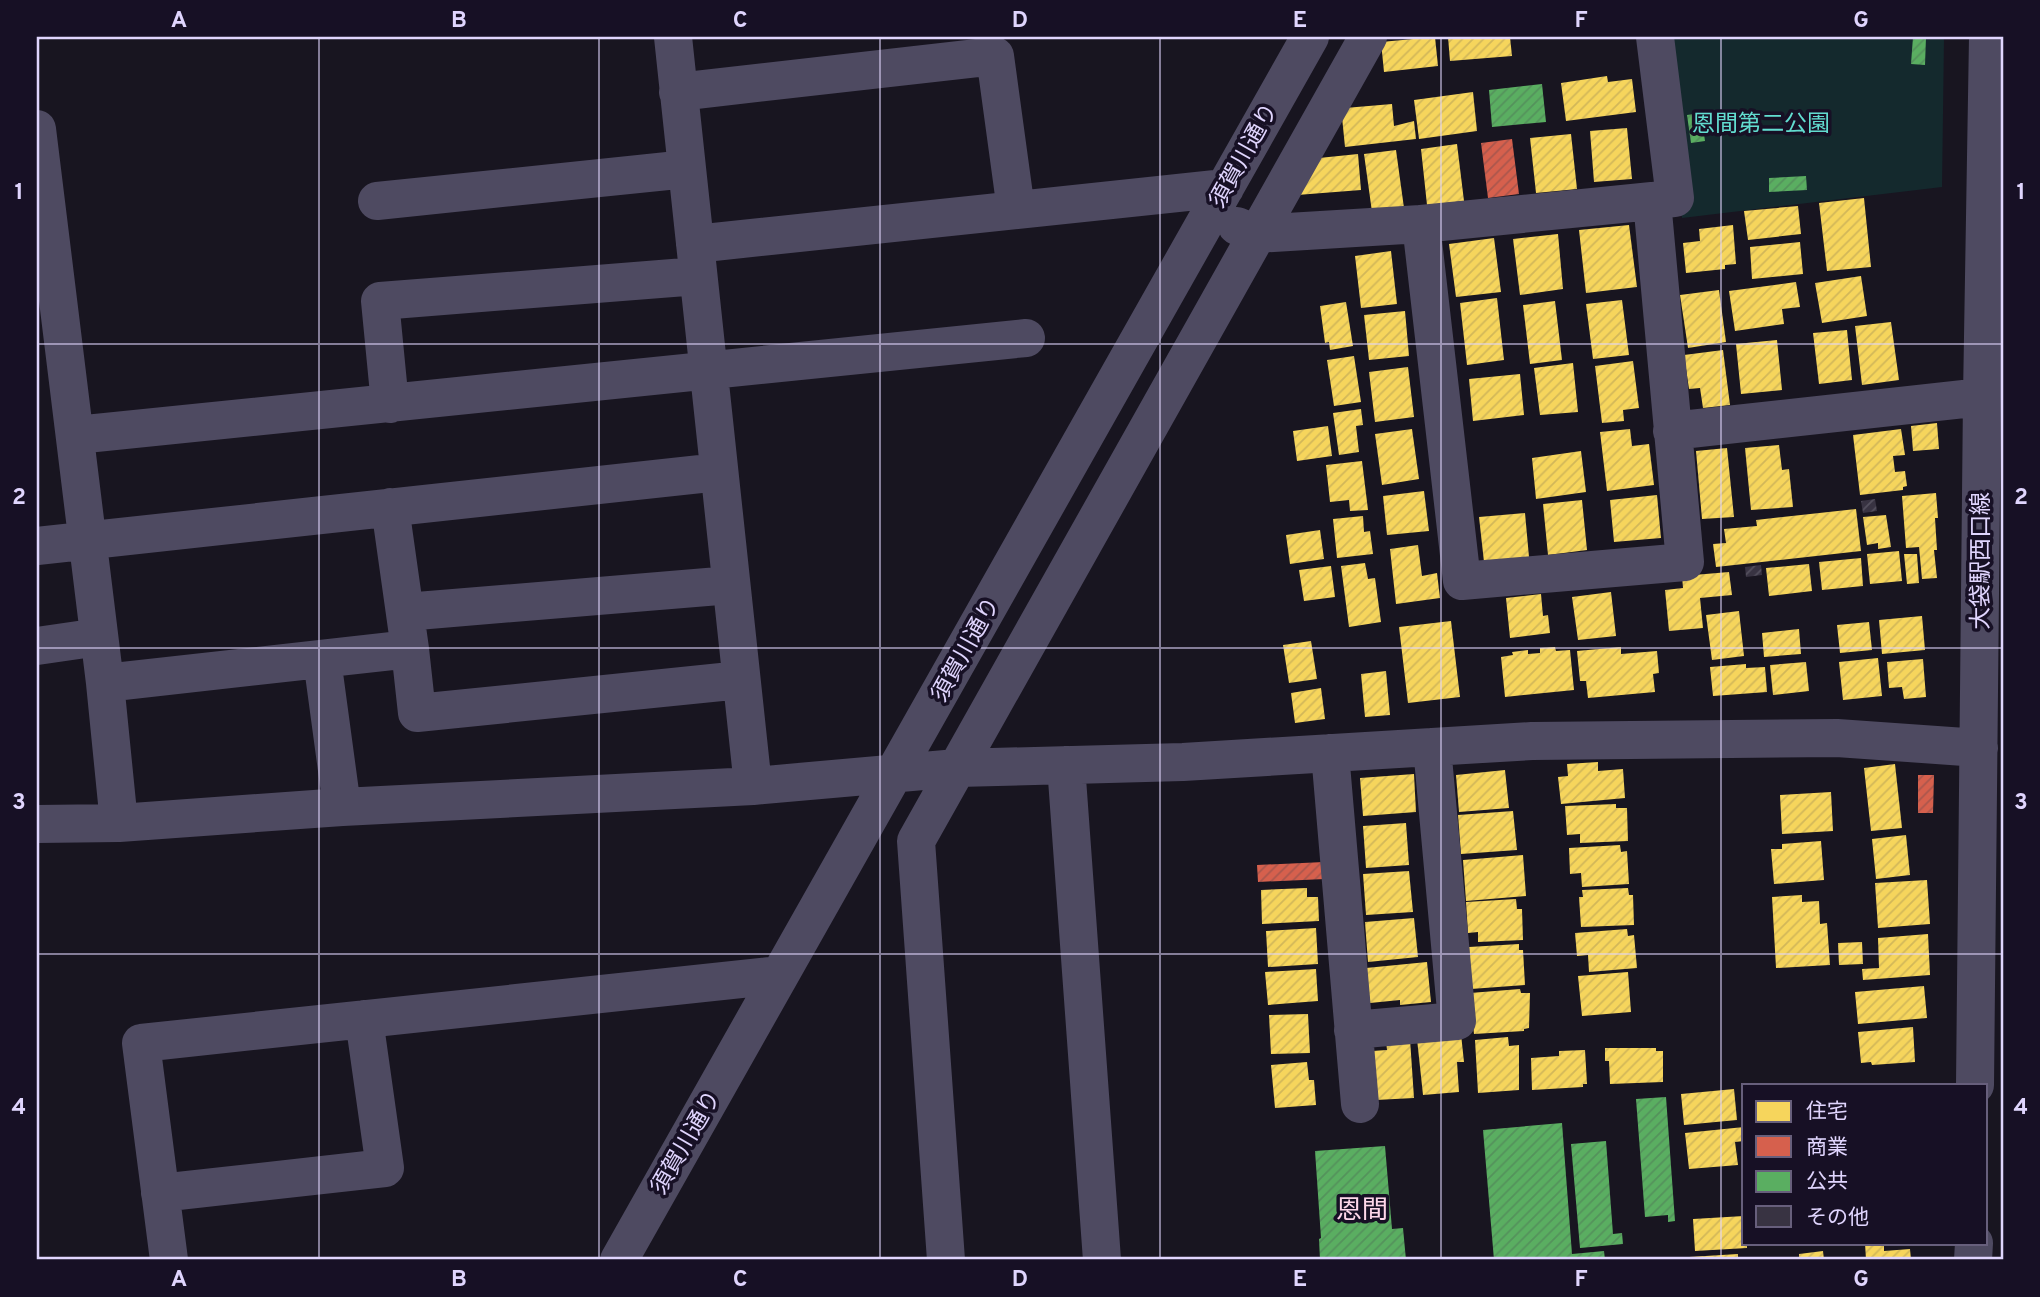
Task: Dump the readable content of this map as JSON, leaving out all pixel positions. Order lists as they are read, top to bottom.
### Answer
{
  "streets": {
    "street": ["須賀川通り", "大袋駅西口線"]
  },
  "districts": ["恩間"],
  "parks": ["恩間第二公園"],
  "legend": [
    "住宅",
    "商業",
    "公共",
    "その他"
  ],
  "grid": {
    "columns": [
      "A",
      "B",
      "C",
      "D",
      "E",
      "F",
      "G"
    ],
    "rows": [
      "1",
      "2",
      "3",
      "4"
    ]
  }
}
